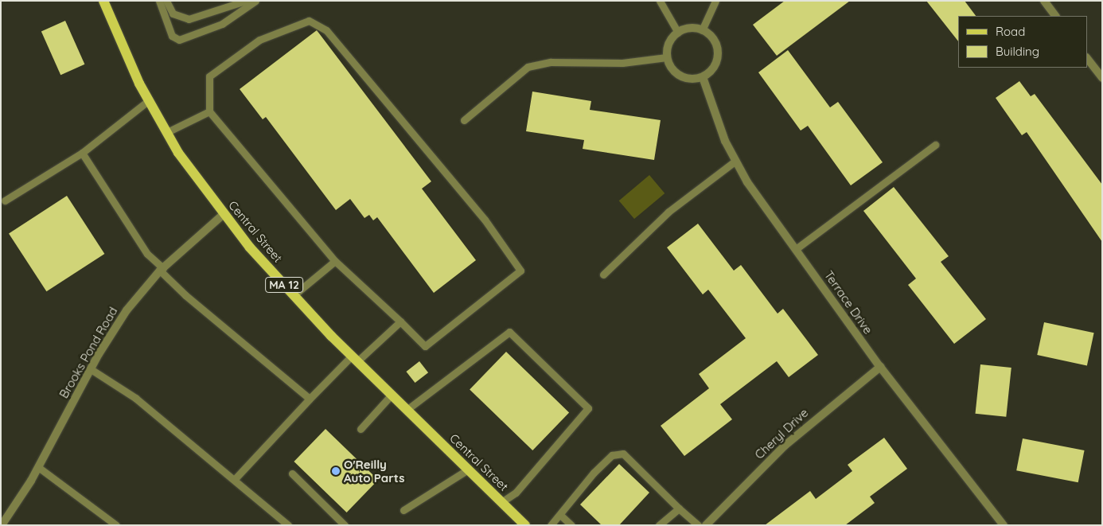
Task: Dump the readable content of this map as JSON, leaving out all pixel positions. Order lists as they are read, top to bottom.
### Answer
{
  "streets": {
    "main road": ["Central Street", "MA 12"],
    "street": ["Terrace Drive", "Brooks Pond Road", "Cheryl Drive"]
  },
  "crossings": [
    ["Central Street", "Brooks Pond Road"],
    ["Terrace Drive", "Cheryl Drive"]
  ],
  "places": ["O'Reilly Auto Parts"],
  "legend": ["Road", "Building"]
}
